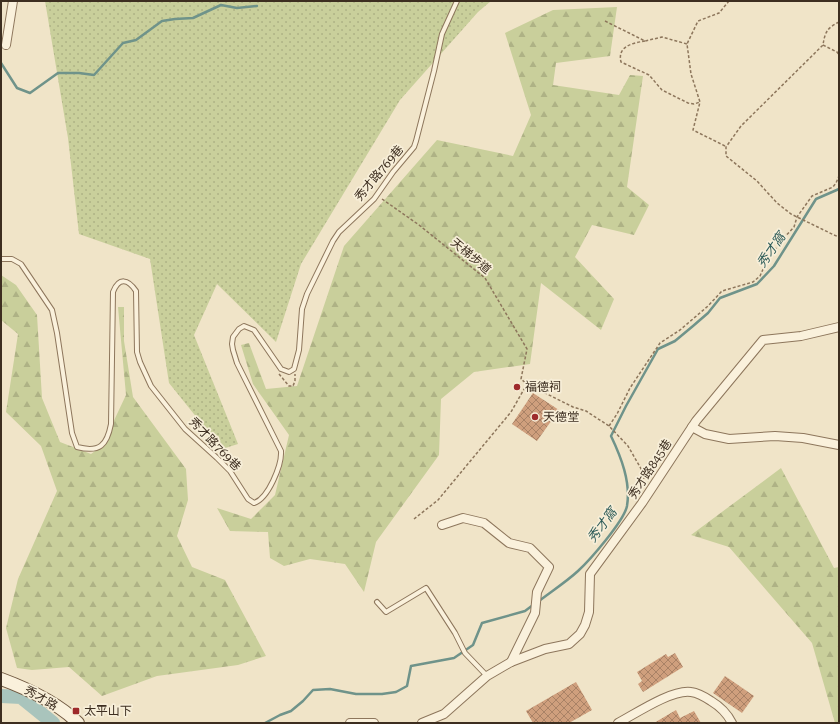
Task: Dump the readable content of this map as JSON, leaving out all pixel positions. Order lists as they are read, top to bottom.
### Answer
{
  "streets": {
    "main road": ["秀才路"],
    "street": ["秀才路845巷"],
    "lane": ["秀才路769巷"],
    "path": ["天梯步道"]
  },
  "crossings": [
    ["秀才路769巷", "天梯步道"]
  ],
  "water": ["秀才窩"],
  "places": {
    "other": ["福德祠", "天德堂"],
    "transit": ["太平山下"]
  }
}
